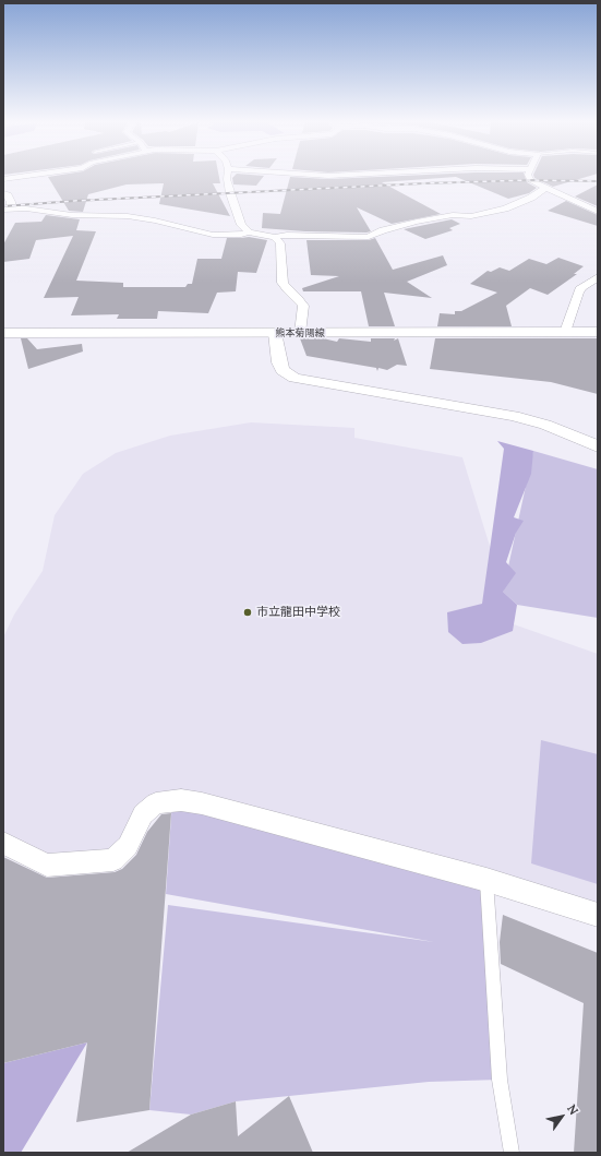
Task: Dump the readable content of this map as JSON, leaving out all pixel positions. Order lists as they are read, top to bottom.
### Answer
{
  "streets": {
    "main road": ["熊本菊陽線"]
  },
  "places": ["市立龍田中学校"],
  "north": "top right"
}
